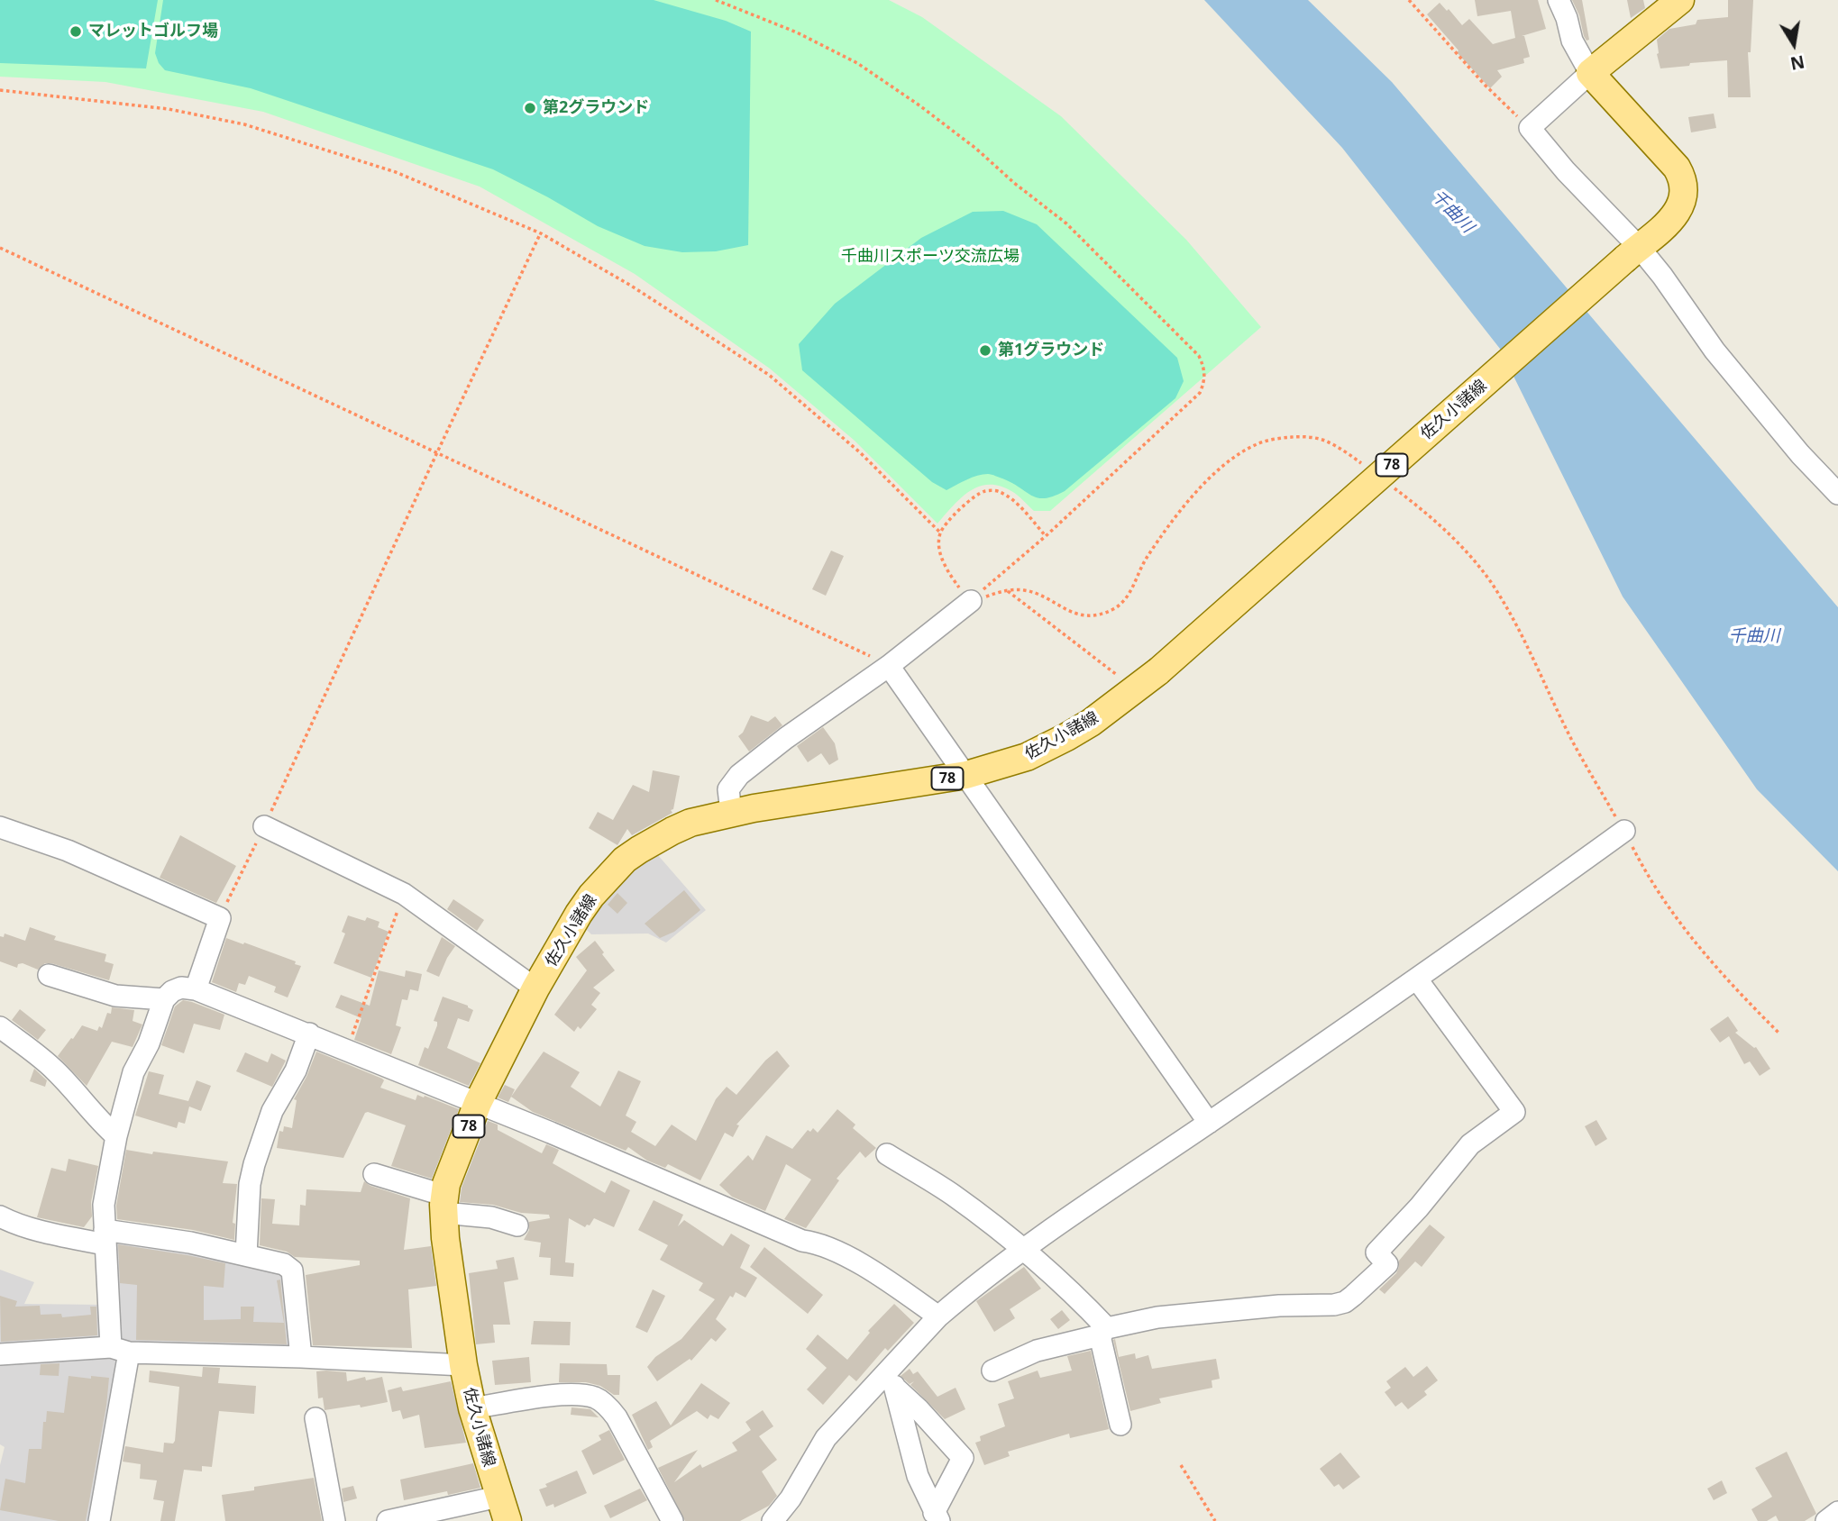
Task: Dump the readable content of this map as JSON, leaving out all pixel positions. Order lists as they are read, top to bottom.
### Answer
{
  "streets": {
    "main road": ["佐久小諸線", "78"]
  },
  "water": ["千曲川"],
  "parks": ["千曲川スポーツ交流広場"],
  "places": ["マレットゴルフ場", "第2グラウンド", "第1グラウンド"],
  "north": "bottom"
}
